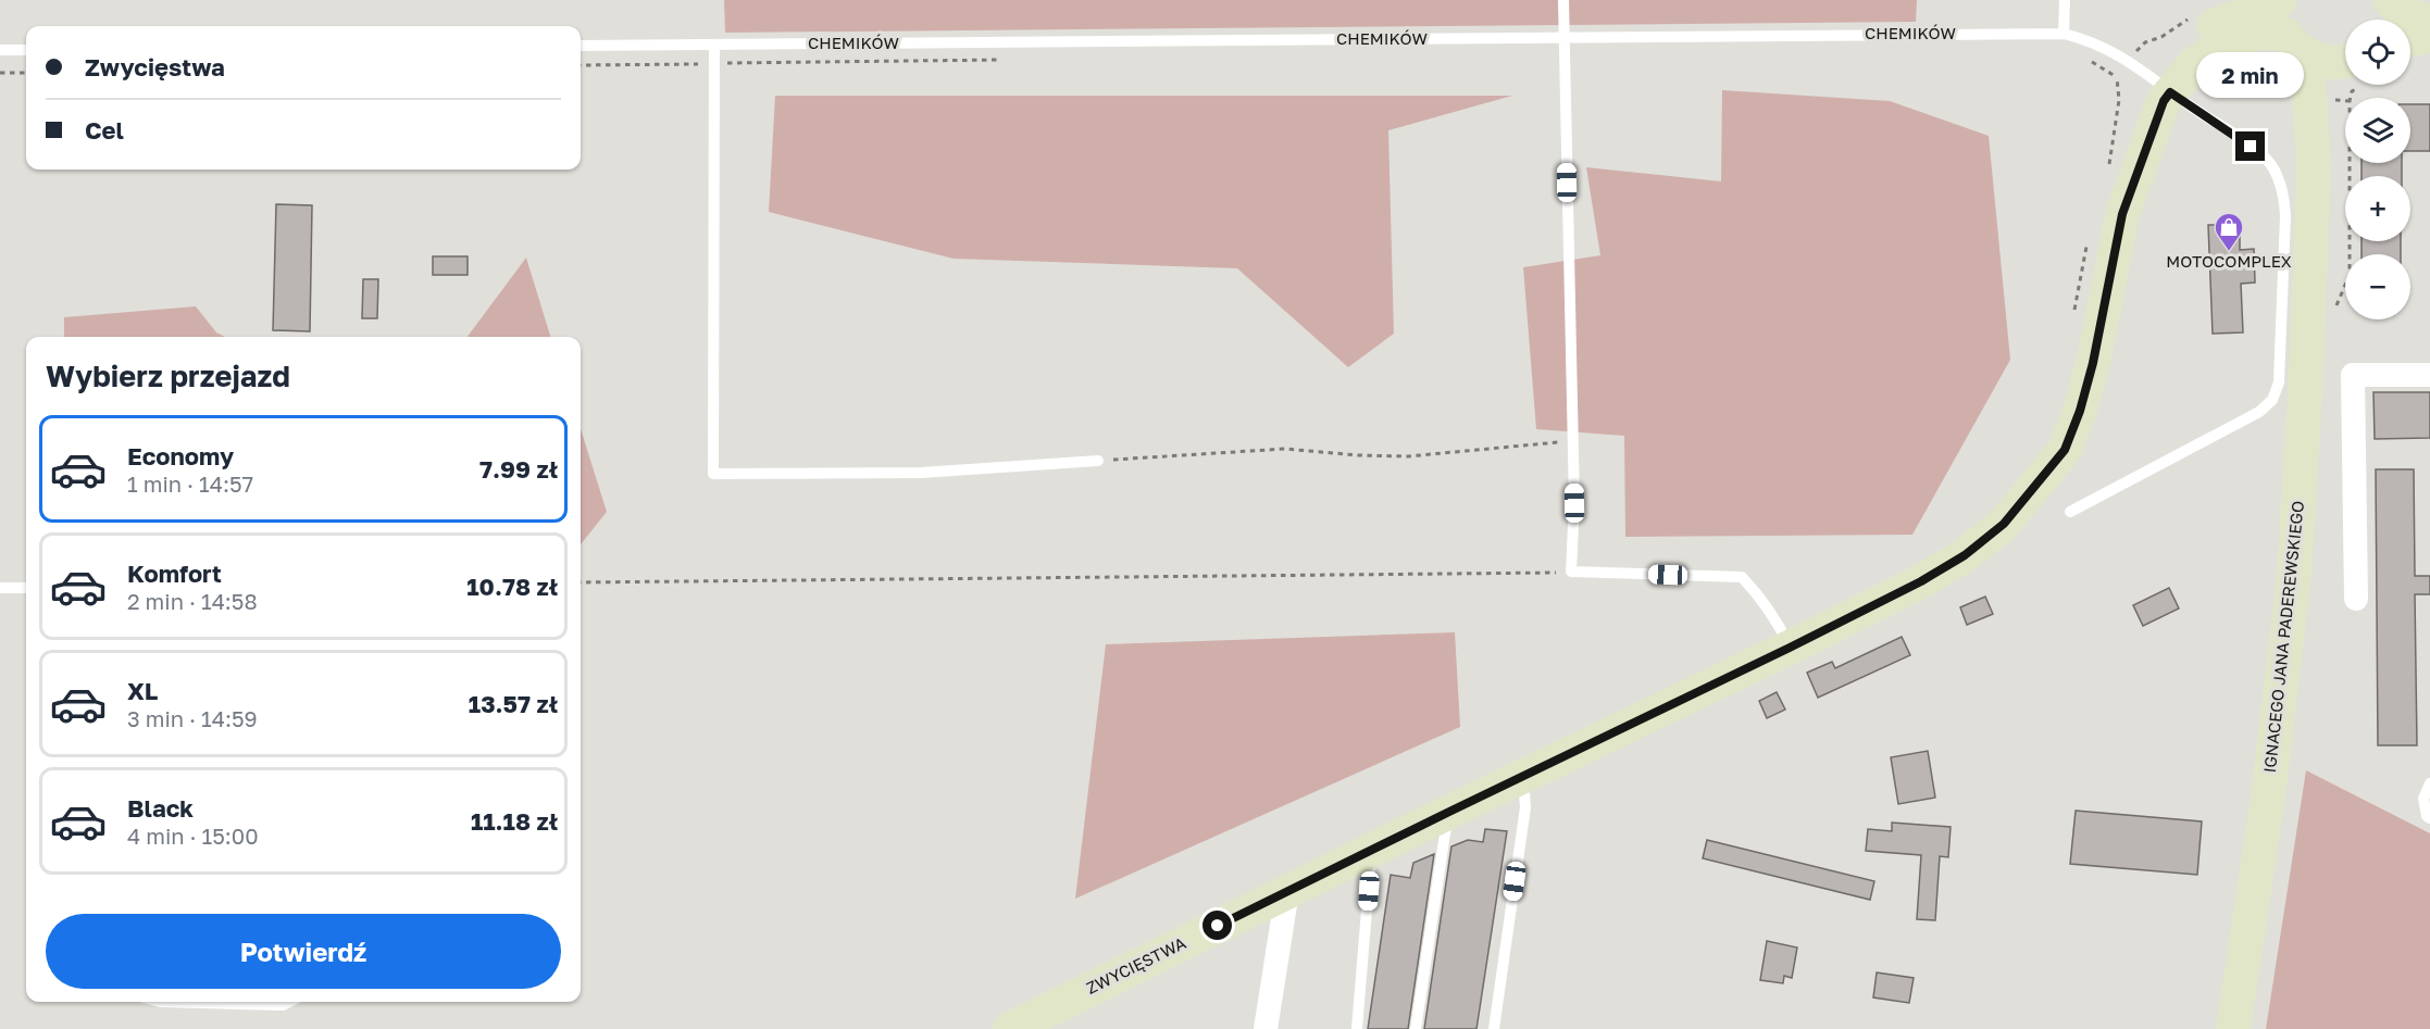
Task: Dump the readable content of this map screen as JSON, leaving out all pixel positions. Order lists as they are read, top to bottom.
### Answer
{
  "streets": {
    "street": ["IGNACEGO JANA PADEREWSKIEGO", "ZWYCIĘSTWA"],
    "lane": ["CHEMIKÓW"]
  },
  "crossings": [
    ["CHEMIKÓW", "ZWYCIĘSTWA"],
    ["IGNACEGO JANA PADEREWSKIEGO", "ZWYCIĘSTWA"]
  ],
  "places": {
    "shop": ["MOTOCOMPLEX"]
  },
  "page": {
    "map_buttons": ["+", "−"],
    "banner": ["Zwycięstwa", "Cel"],
    "bubble": "2 min",
    "heading": "Wybierz przejazd",
    "list": [
      {
        "name": "Economy",
        "note": "1 min · 14:57",
        "value": "7.99 zł"
      },
      {
        "name": "Komfort",
        "note": "2 min · 14:58",
        "value": "10.78 zł"
      },
      {
        "name": "XL",
        "note": "3 min · 14:59",
        "value": "13.57 zł"
      },
      {
        "name": "Black",
        "note": "4 min · 15:00",
        "value": "11.18 zł"
      }
    ],
    "buttons": "Potwierdź"
  }
}
